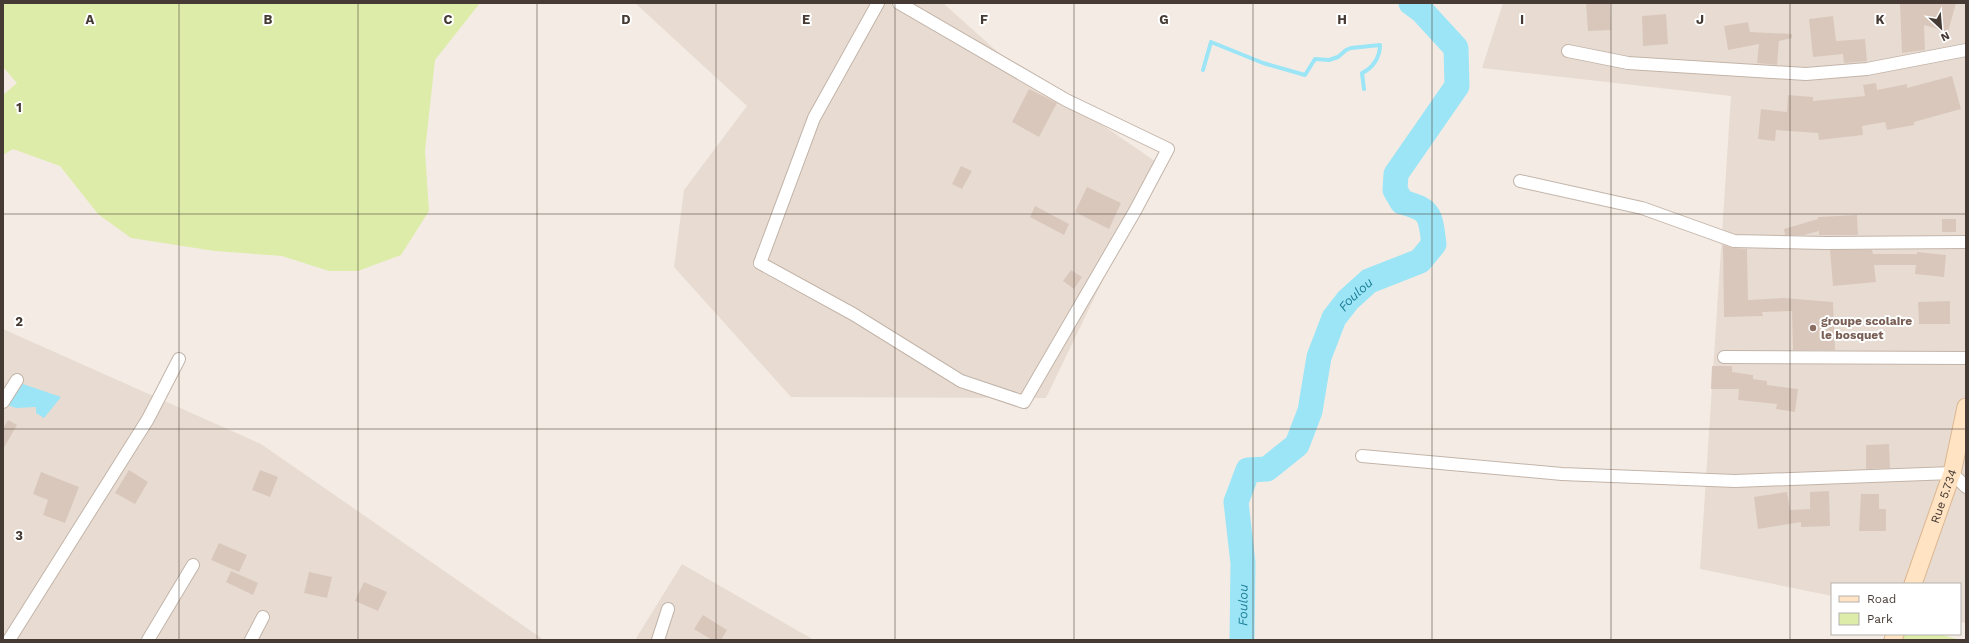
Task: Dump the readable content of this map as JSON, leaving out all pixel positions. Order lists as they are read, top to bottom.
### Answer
{
  "streets": {
    "street": ["Rue 5.734"]
  },
  "water": ["Foulou"],
  "places": ["groupe scolaire le bosquet"],
  "legend": ["Road", "Park"],
  "north": "bottom right",
  "grid": {
    "columns": [
      "A",
      "B",
      "C",
      "D",
      "E",
      "F",
      "G",
      "H",
      "I",
      "J",
      "K"
    ],
    "rows": ["1", "2", "3"]
  }
}
